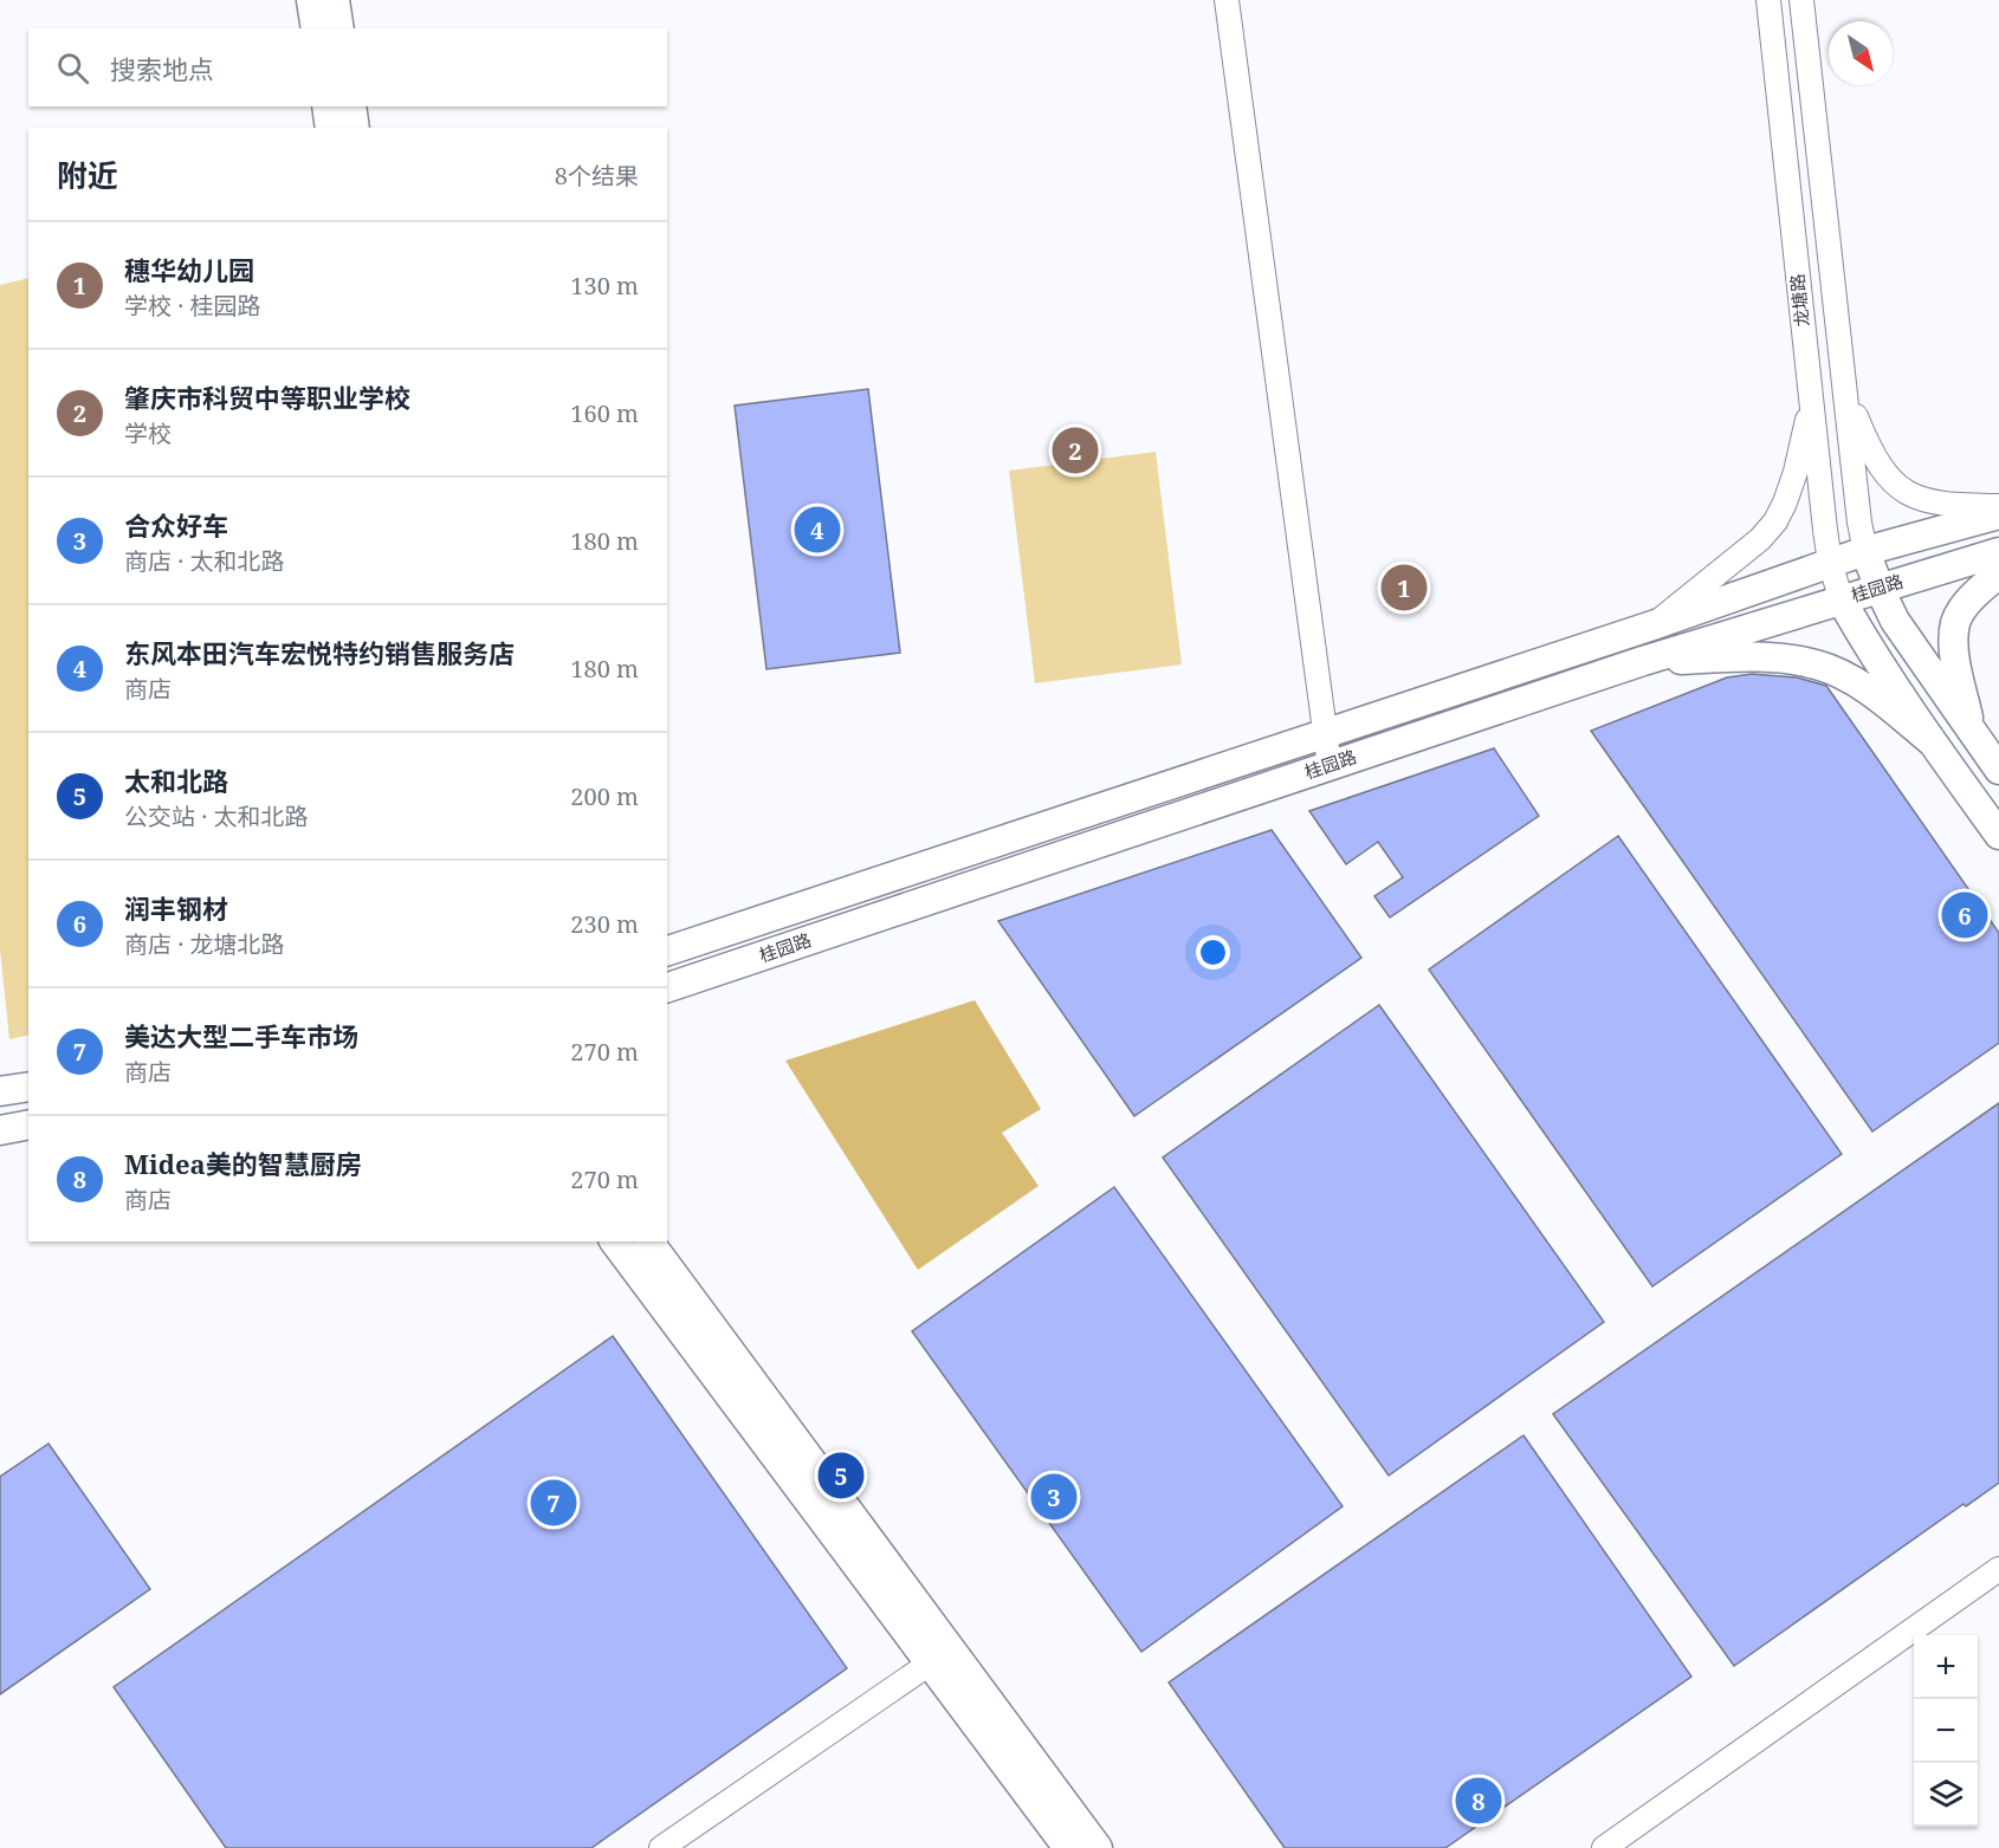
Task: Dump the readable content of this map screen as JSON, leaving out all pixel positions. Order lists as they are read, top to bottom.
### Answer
{
  "streets": {
    "main road": ["桂园路"],
    "street": ["龙塘路"]
  },
  "crossings": [
    ["龙塘路", "桂园路"]
  ],
  "north": "bottom right",
  "page": {
    "search": "搜索地点",
    "heading": ["附近", "8个结果"],
    "list": [
      {
        "mark": "1",
        "name": "穗华幼儿园",
        "note": "学校 · 桂园路",
        "value": "130 m"
      },
      {
        "mark": "2",
        "name": "肇庆市科贸中等职业学校",
        "note": "学校",
        "value": "160 m"
      },
      {
        "mark": "3",
        "name": "合众好车",
        "note": "商店 · 太和北路",
        "value": "180 m"
      },
      {
        "mark": "4",
        "name": "东风本田汽车宏悦特约销售服务店",
        "note": "商店",
        "value": "180 m"
      },
      {
        "mark": "5",
        "name": "太和北路",
        "note": "公交站 · 太和北路",
        "value": "200 m"
      },
      {
        "mark": "6",
        "name": "润丰钢材",
        "note": "商店 · 龙塘北路",
        "value": "230 m"
      },
      {
        "mark": "7",
        "name": "美达大型二手车市场",
        "note": "商店",
        "value": "270 m"
      },
      {
        "mark": "8",
        "name": "Midea美的智慧厨房",
        "note": "商店",
        "value": "270 m"
      }
    ],
    "pins": [
      "2",
      "4",
      "1",
      "6",
      "5",
      "3",
      "7",
      "8"
    ],
    "map_buttons": ["+", "−"]
  }
}
